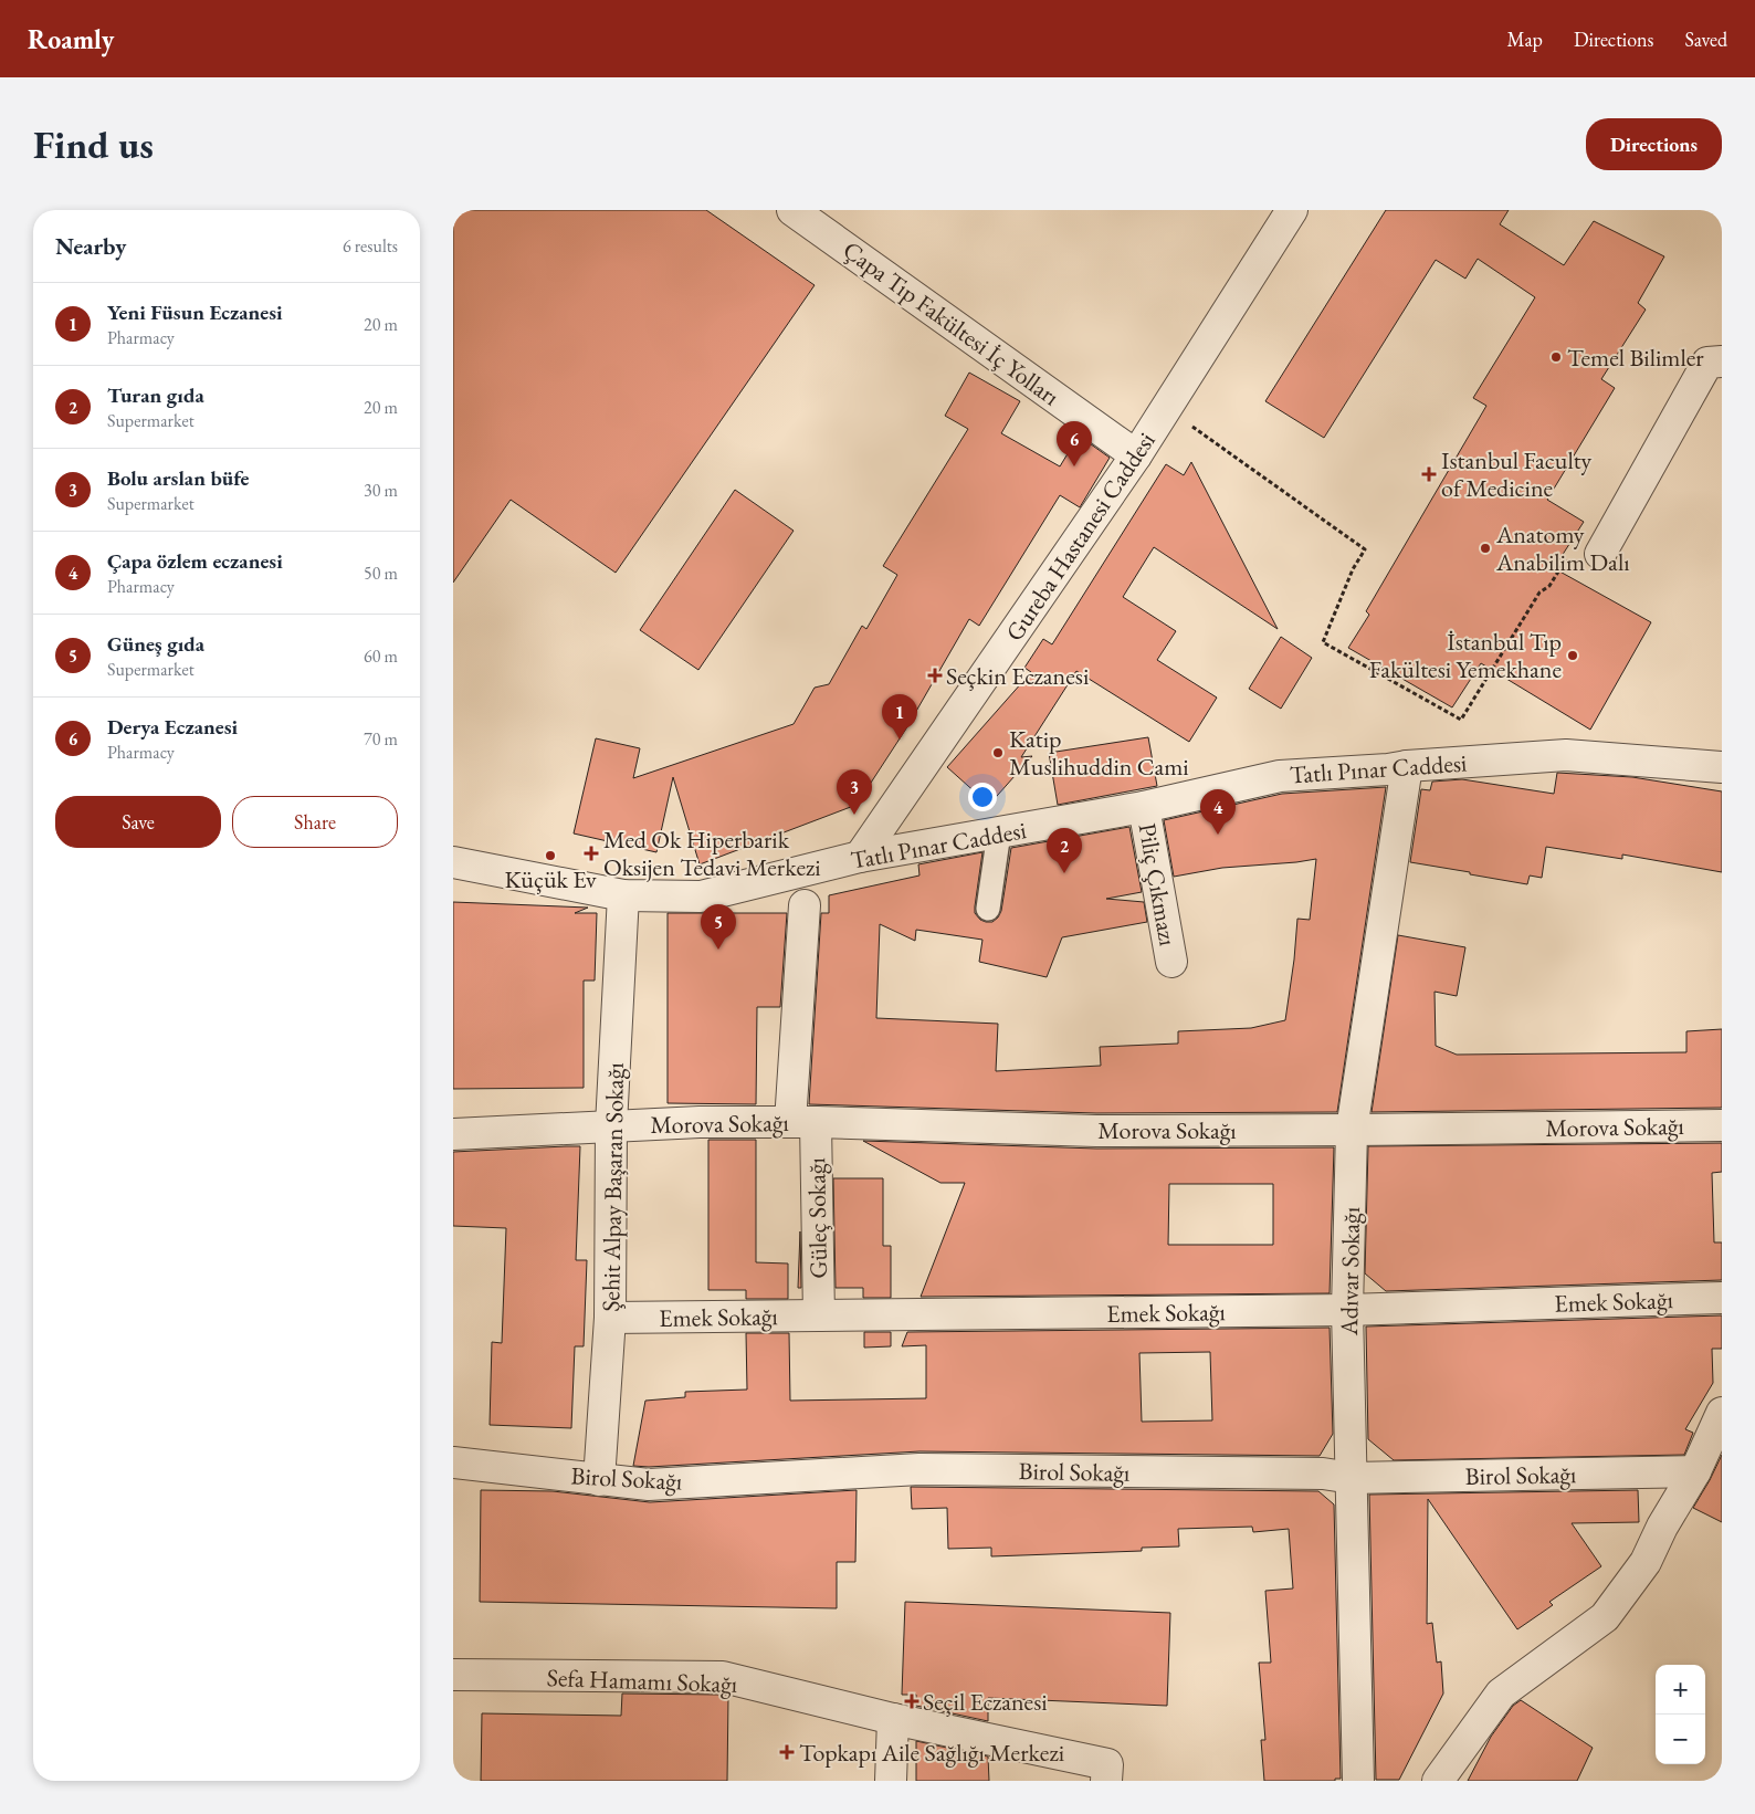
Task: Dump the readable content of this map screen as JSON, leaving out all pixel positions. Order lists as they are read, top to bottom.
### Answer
{
  "streets": {
    "street": [
      "Çapa Tıp Fakültesi İç Yolları",
      "Gureba Hastanesi Caddesi",
      "Tatlı Pınar Caddesi",
      "Piliç Çıkmazı",
      "Morova Sokağı",
      "Şehit Alpay Başaran Sokağı",
      "Güleç Sokağı",
      "Adıvar Sokağı",
      "Emek Sokağı",
      "Birol Sokağı",
      "Sefa Hamamı Sokağı"
    ]
  },
  "crossings": [
    ["Çapa Tıp Fakültesi İç Yolları", "Gureba Hastanesi Caddesi"],
    ["Gureba Hastanesi Caddesi", "Tatlı Pınar Caddesi"],
    ["Tatlı Pınar Caddesi", "Piliç Çıkmazı"],
    ["Tatlı Pınar Caddesi", "Şehit Alpay Başaran Sokağı"],
    ["Tatlı Pınar Caddesi", "Adıvar Sokağı"],
    ["Morova Sokağı", "Şehit Alpay Başaran Sokağı"],
    ["Morova Sokağı", "Güleç Sokağı"],
    ["Morova Sokağı", "Adıvar Sokağı"],
    ["Şehit Alpay Başaran Sokağı", "Emek Sokağı"],
    ["Şehit Alpay Başaran Sokağı", "Birol Sokağı"],
    ["Güleç Sokağı", "Emek Sokağı"],
    ["Adıvar Sokağı", "Emek Sokağı"],
    ["Adıvar Sokağı", "Birol Sokağı"]
  ],
  "places": {
    "other": [
      "Temel Bilimler",
      "Anatomy Anabilim Dalı",
      "İstanbul Tıp Fakültesi Yemekhane",
      "Katip Muslihuddin Cami",
      "Küçük Ev"
    ],
    "health": [
      "Istanbul Faculty of Medicine",
      "Seçkin Eczanesi",
      "Med Ok Hiperbarik Oksijen Tedavi Merkezi",
      "Seçil Eczanesi",
      "Topkapı Aile Sağlığı Merkezi"
    ]
  },
  "page": {
    "header": "Roamly",
    "nav": ["Map", "Directions", "Saved"],
    "buttons": [
      "Directions",
      ["Save", "Share"]
    ],
    "title": "Find us",
    "heading": ["Nearby", "6 results"],
    "list": [
      {
        "mark": "1",
        "name": "Yeni Füsun Eczanesi",
        "note": "Pharmacy",
        "value": "20 m"
      },
      {
        "mark": "2",
        "name": "Turan gıda",
        "note": "Supermarket",
        "value": "20 m"
      },
      {
        "mark": "3",
        "name": "Bolu arslan büfe",
        "note": "Supermarket",
        "value": "30 m"
      },
      {
        "mark": "4",
        "name": "Çapa özlem eczanesi",
        "note": "Pharmacy",
        "value": "50 m"
      },
      {
        "mark": "5",
        "name": "Güneş gıda",
        "note": "Supermarket",
        "value": "60 m"
      },
      {
        "mark": "6",
        "name": "Derya Eczanesi",
        "note": "Pharmacy",
        "value": "70 m"
      }
    ],
    "pins": [
      "6",
      "1",
      "3",
      "4",
      "2",
      "5"
    ],
    "map_buttons": ["+", "−"]
  }
}
